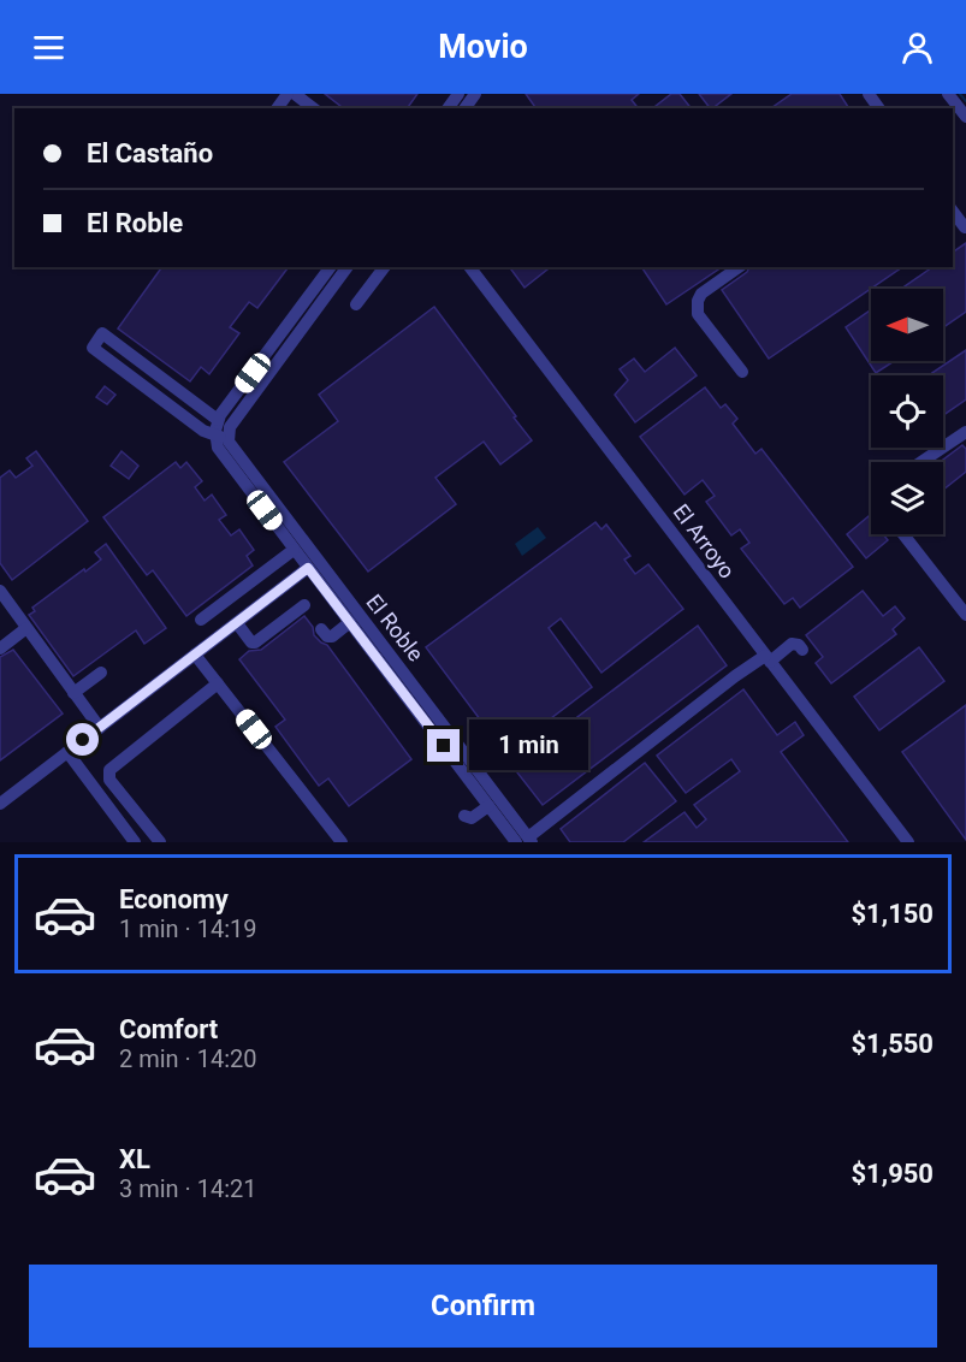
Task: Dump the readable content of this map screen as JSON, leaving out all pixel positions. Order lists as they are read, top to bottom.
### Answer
{
  "streets": {
    "street": ["El Arroyo", "El Roble"]
  },
  "north": "left",
  "page": {
    "header": "Movio",
    "banner": ["El Castaño", "El Roble"],
    "bubble": "1 min",
    "list": [
      {
        "name": "Economy",
        "note": "1 min · 14:19",
        "value": "$1,150"
      },
      {
        "name": "Comfort",
        "note": "2 min · 14:20",
        "value": "$1,550"
      },
      {
        "name": "XL",
        "note": "3 min · 14:21",
        "value": "$1,950"
      }
    ],
    "buttons": "Confirm"
  }
}
